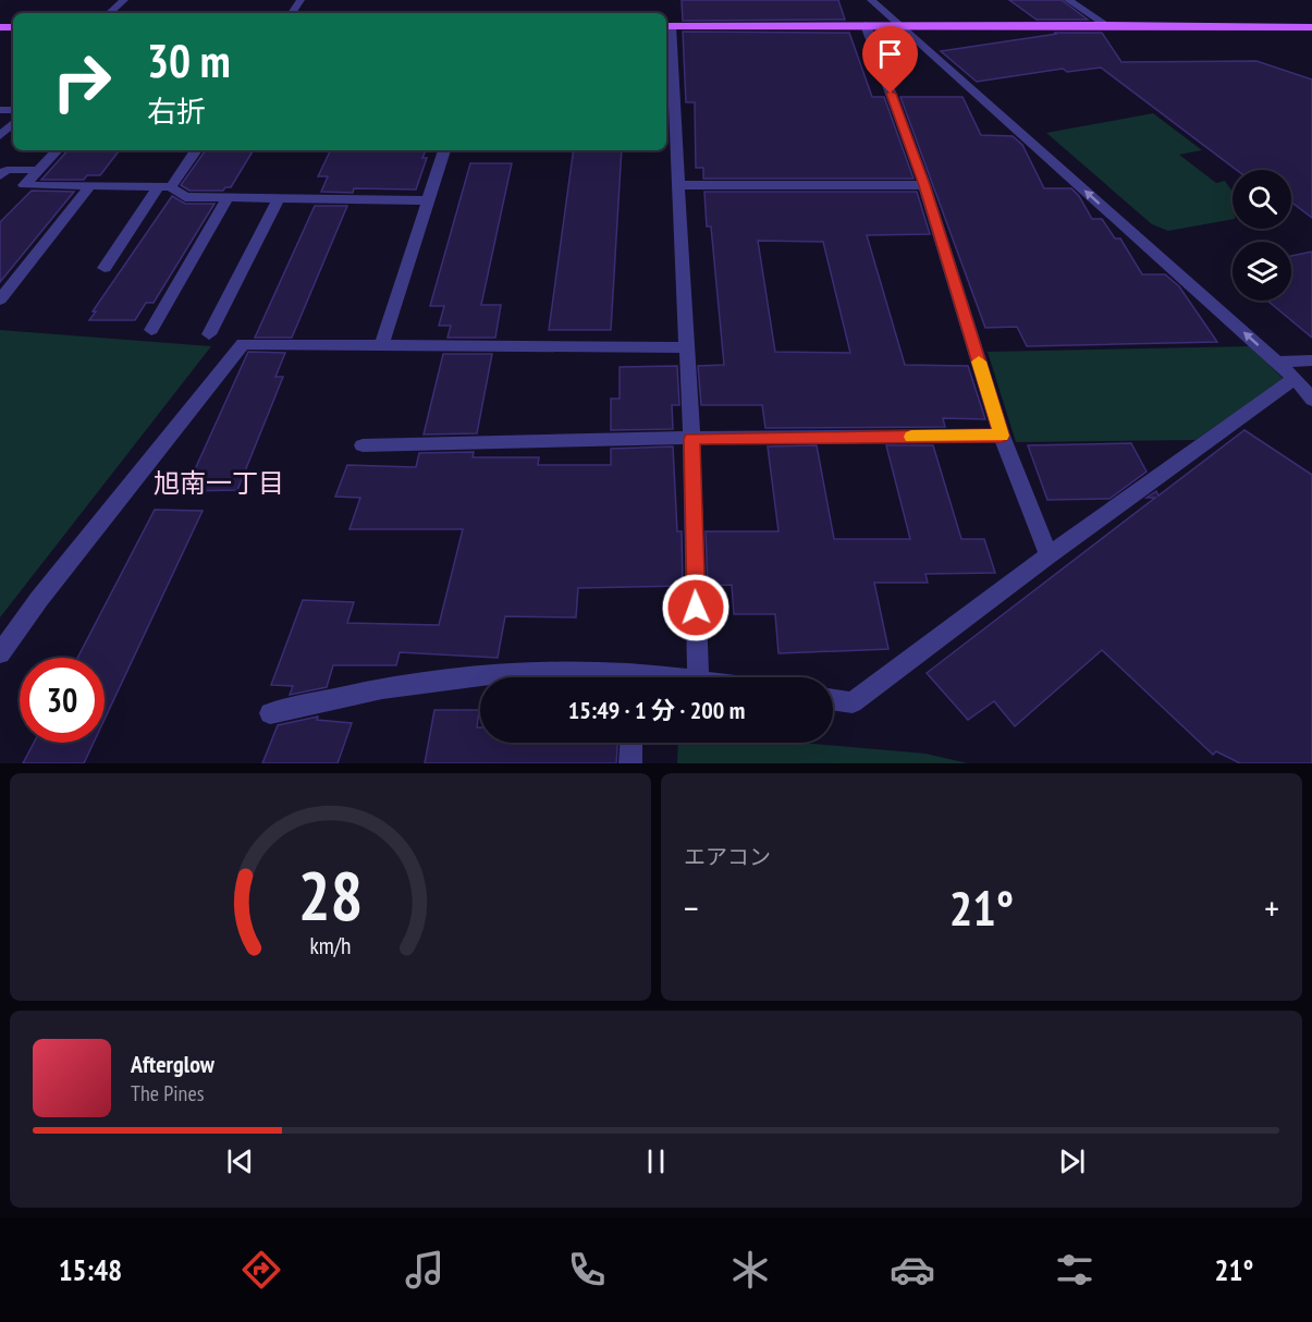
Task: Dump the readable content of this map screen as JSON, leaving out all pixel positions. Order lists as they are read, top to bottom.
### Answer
{
  "districts": ["旭南一丁目"],
  "page": {
    "turn": ["30 m", "右折"],
    "limit": "30",
    "trip": "15:49 · 1 分 · 200 m",
    "tile": "エアコン",
    "heat": ["−", "21°", "+"],
    "song": ["Afterglow", "The Pines"],
    "tabs": ["15:48", "21°"],
    "gauge": ["28", "km/h"]
  }
}
